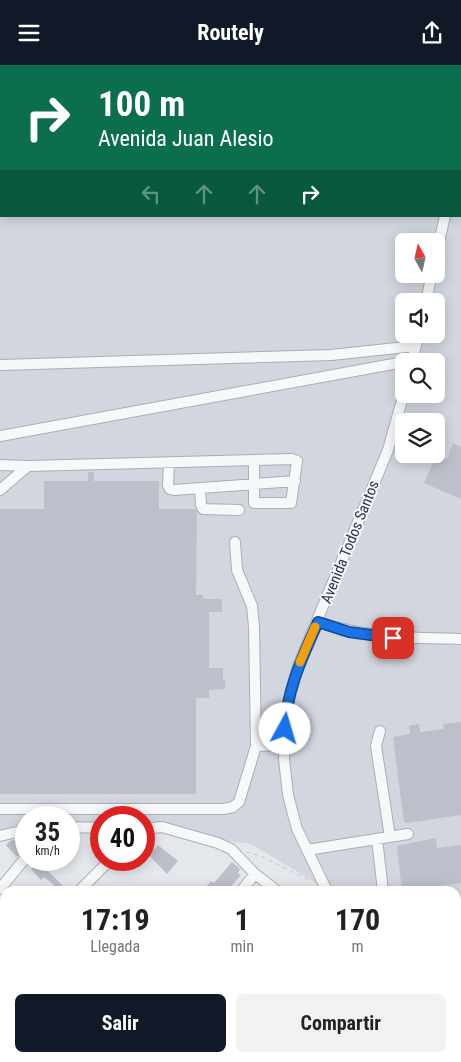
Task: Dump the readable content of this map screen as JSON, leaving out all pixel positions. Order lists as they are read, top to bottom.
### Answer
{
  "streets": {
    "street": ["Avenida Todos Santos"]
  },
  "north": "top",
  "page": {
    "header": "Routely",
    "turn": ["100 m", "Avenida Juan Alesio"],
    "speed": "35 km/h",
    "limit": "40",
    "eta": [
      "17:19",
      "Llegada",
      "1",
      "min",
      "170",
      "m"
    ],
    "buttons": ["Salir", "Compartir"]
  }
}
